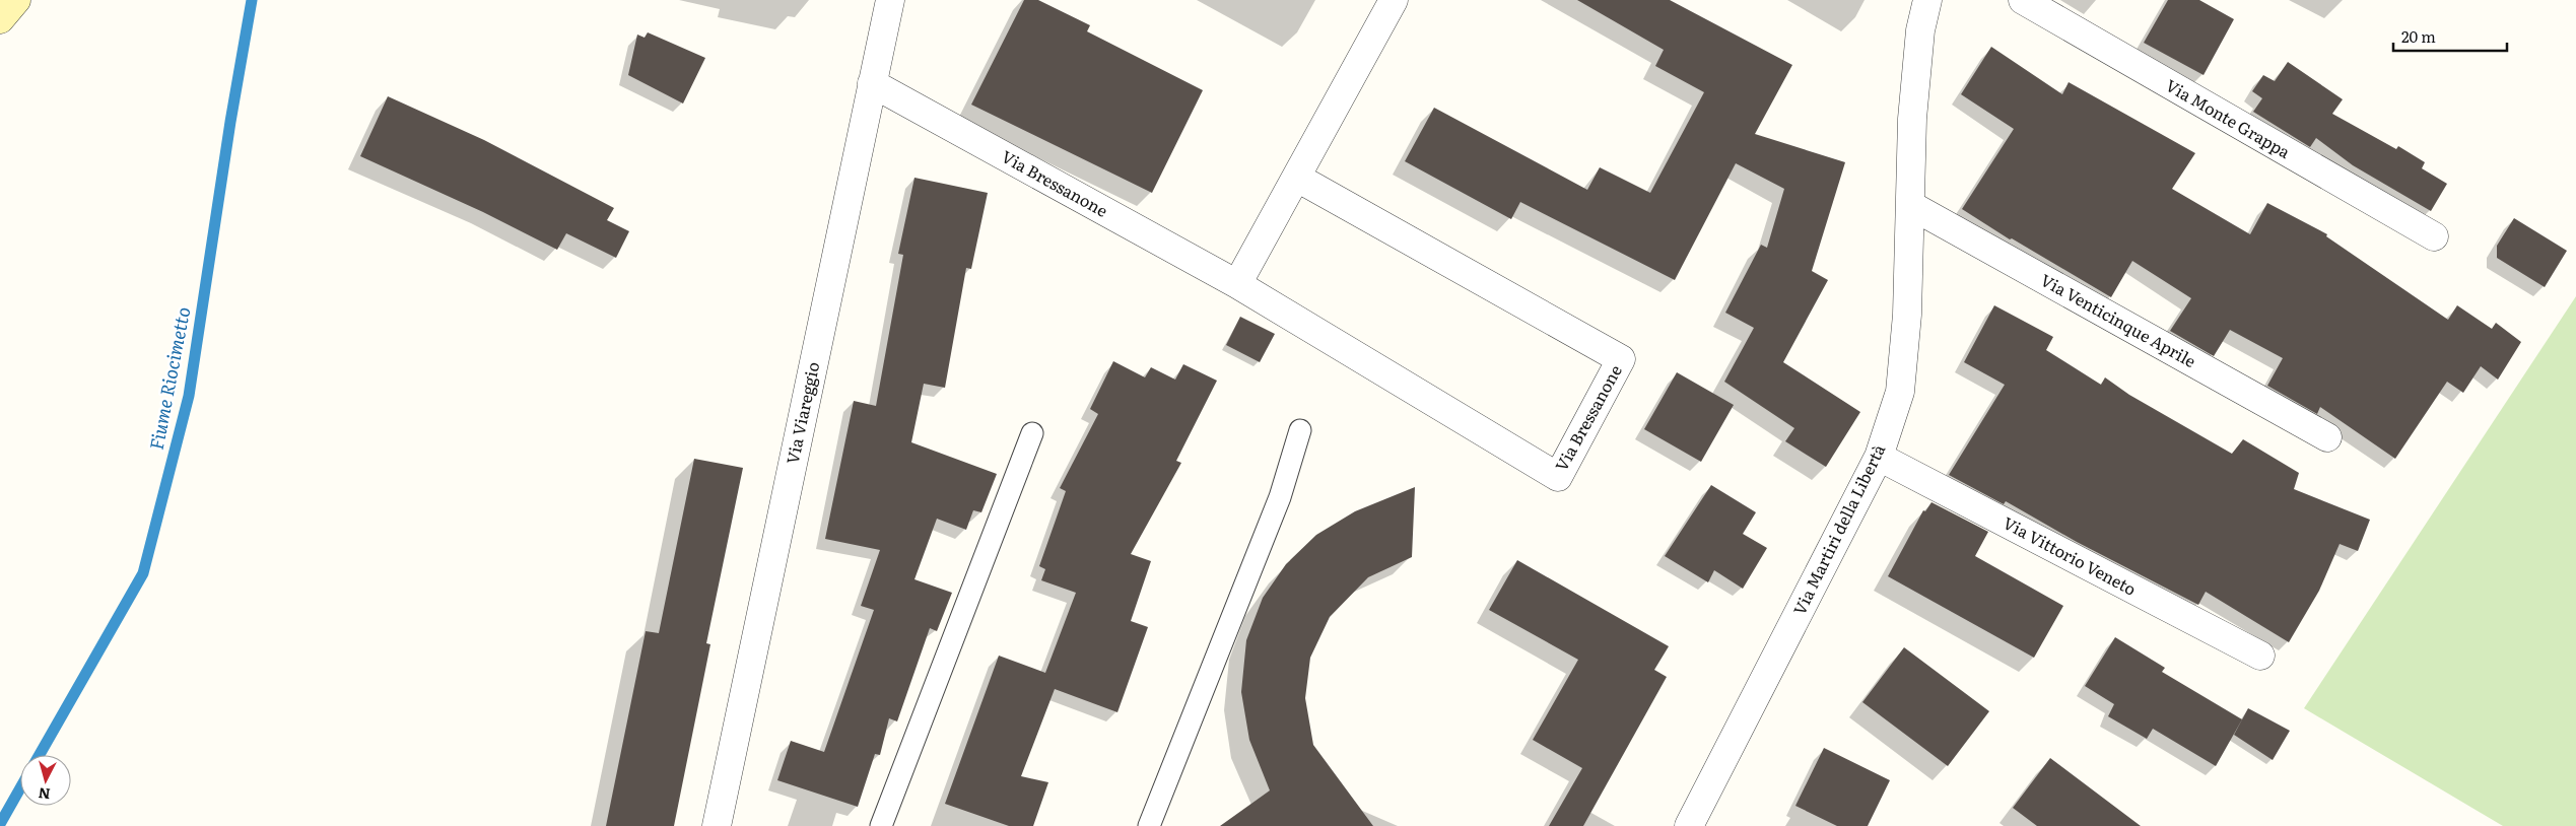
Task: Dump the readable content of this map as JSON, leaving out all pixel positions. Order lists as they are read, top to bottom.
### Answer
{
  "streets": {
    "street": [
      "Via Monte Grappa",
      "Via Bressanone",
      "Via Venticinque Aprile",
      "Via Viareggio",
      "Via Martiri della Libertà",
      "Via Vittorio Veneto"
    ]
  },
  "crossings": [
    ["Via Bressanone", "Via Viareggio"],
    ["Via Venticinque Aprile", "Via Martiri della Libertà"],
    ["Via Martiri della Libertà", "Via Vittorio Veneto"]
  ],
  "water": ["Fiume Riocimetto"],
  "scale_bar": "20 m",
  "north": "bottom"
}
